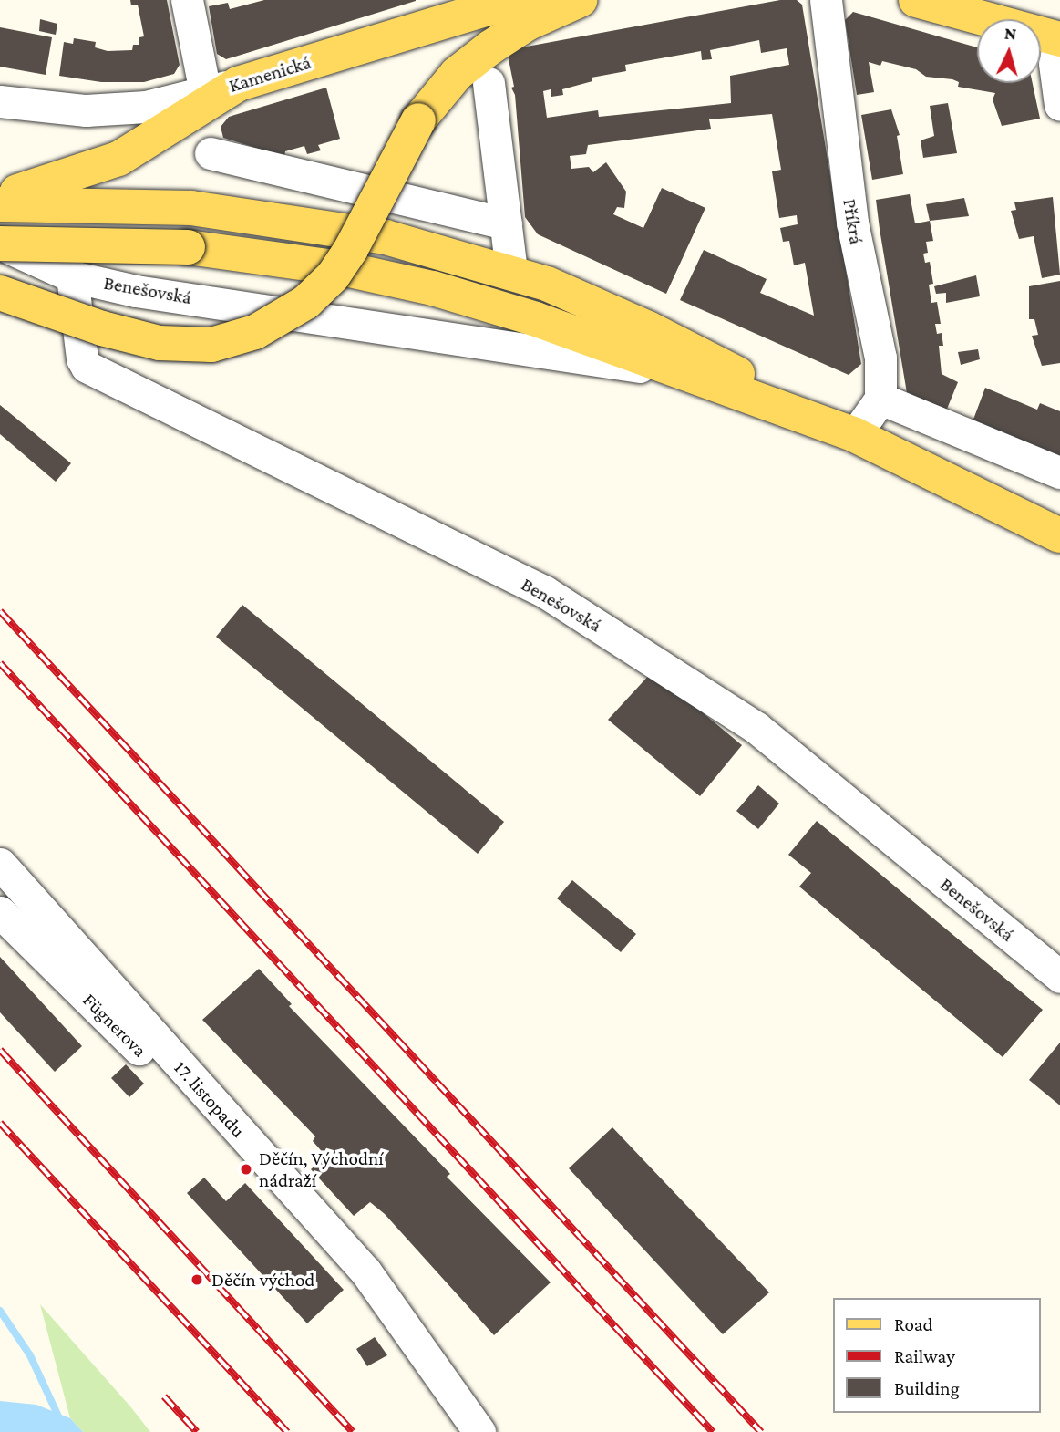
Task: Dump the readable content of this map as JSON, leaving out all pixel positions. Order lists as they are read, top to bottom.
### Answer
{
  "streets": {
    "main road": ["Kamenická", "Benešovská"],
    "street": ["Příkrá", "Fügnerova", "17. listopadu"]
  },
  "crossings": [
    ["Fügnerova", "17. listopadu"]
  ],
  "places": ["Děčín, Východní nádraží", "Děčín východ"],
  "legend": ["Road", "Railway", "Building"],
  "north": "top"
}
